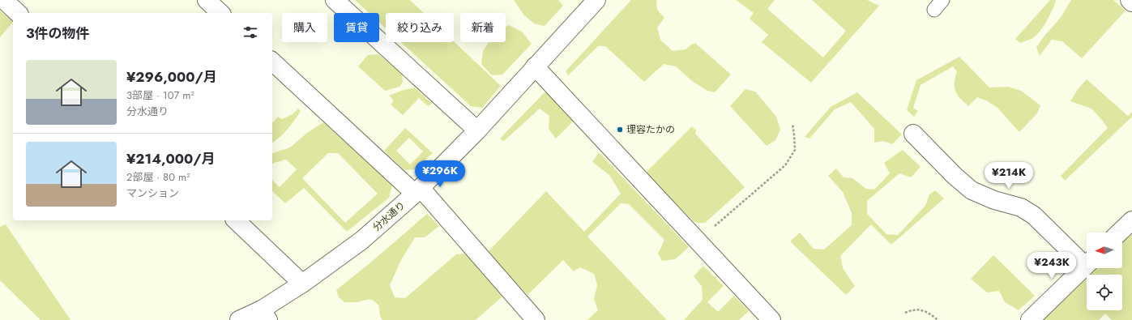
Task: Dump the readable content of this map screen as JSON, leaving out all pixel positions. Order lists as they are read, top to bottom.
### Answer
{
  "streets": {
    "street": ["分水通り"]
  },
  "places": ["理容たかの"],
  "north": "left",
  "page": {
    "chip": [
      "購入",
      "賃貸",
      "絞り込み",
      "新着"
    ],
    "heading": "3件の物件",
    "list": [
      {
        "name": "¥296,000/月",
        "note": "3部屋 · 107 m² · 分水通り"
      },
      {
        "name": "¥214,000/月",
        "note": "2部屋 · 80 m² · マンション"
      }
    ],
    "price": ["¥296K", "¥214K", "¥243K"]
  }
}
